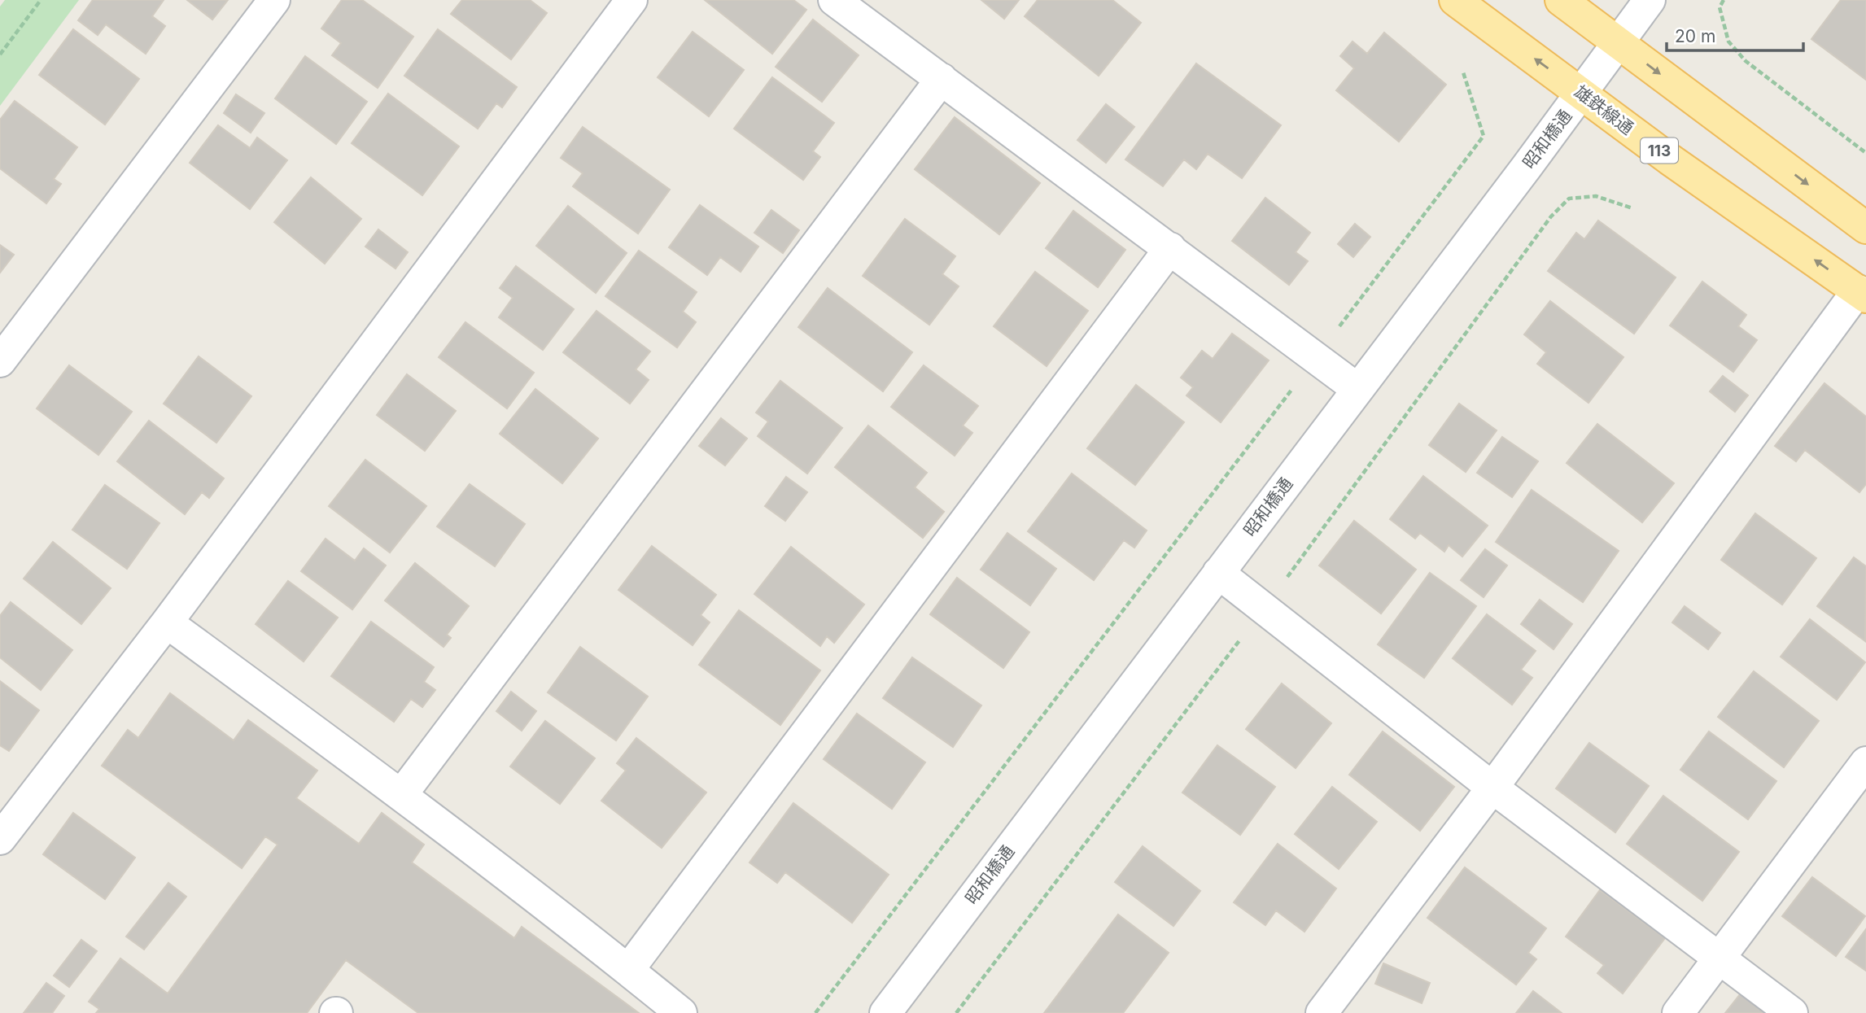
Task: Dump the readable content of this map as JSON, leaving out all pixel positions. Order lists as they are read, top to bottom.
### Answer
{
  "streets": {
    "main road": ["雄鉄線通", "113"],
    "street": ["昭和橋通"]
  },
  "crossings": [
    ["雄鉄線通", "昭和橋通"]
  ],
  "scale_bar": "20 m"
}
